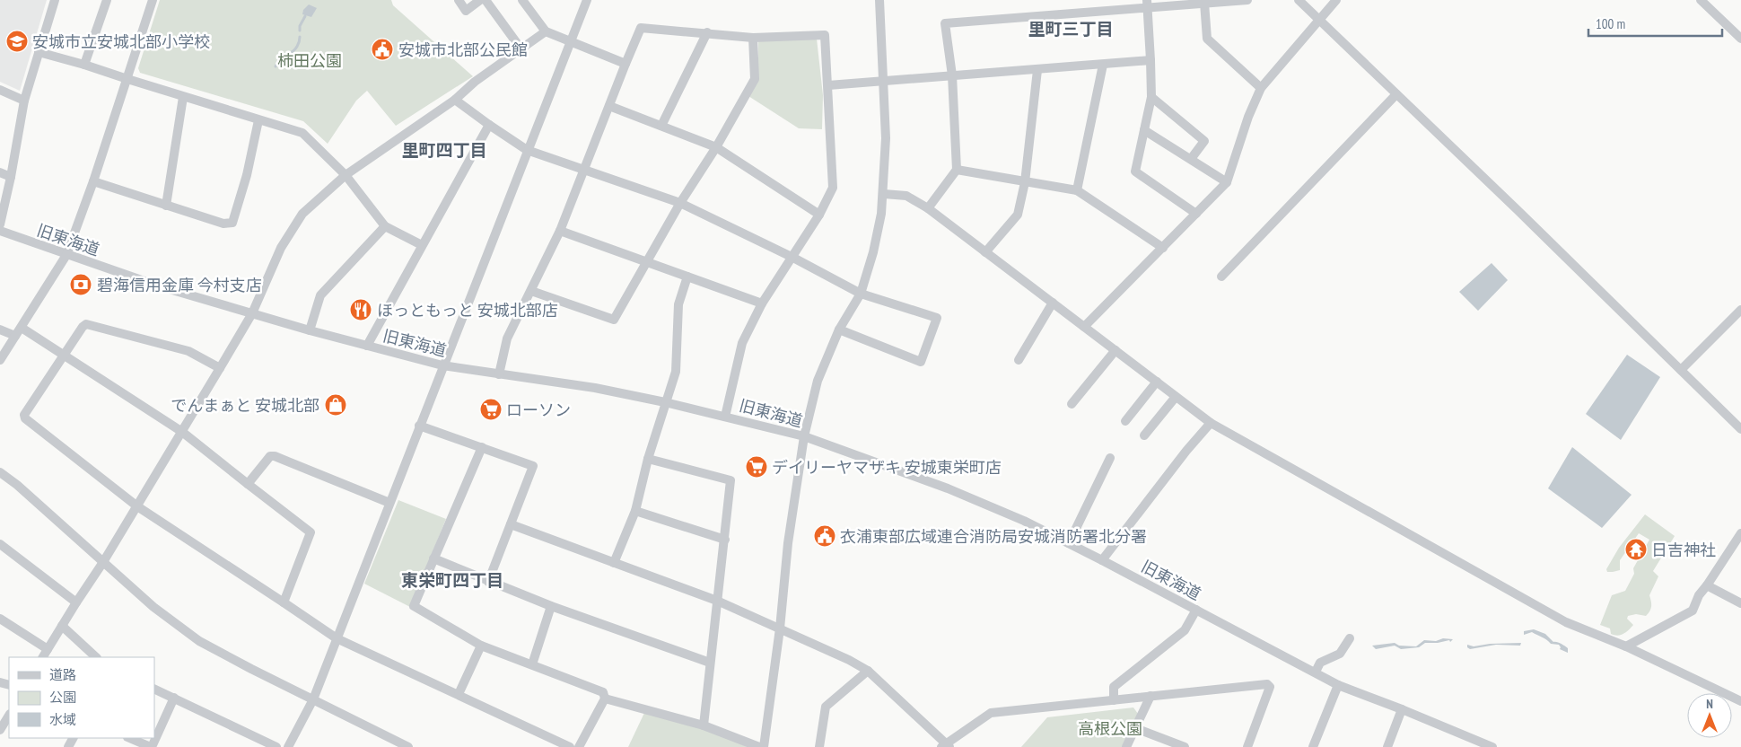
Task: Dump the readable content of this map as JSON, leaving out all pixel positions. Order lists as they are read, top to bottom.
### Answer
{
  "streets": {
    "street": ["旧東海道"]
  },
  "districts": ["里町三丁目", "里町四丁目", "東栄町四丁目"],
  "parks": ["柿田公園", "高根公園"],
  "places": {
    "school or university": ["安城市立安城北部小学校"],
    "public building": ["安城市北部公民館", "衣浦東部広域連合消防局安城消防署北分署"],
    "bank": ["碧海信用金庫 今村支店"],
    "restaurant": ["ほっともっと 安城北部店"],
    "shop": ["でんまぁと 安城北部"],
    "supermarket": ["ローソン", "デイリーヤマザキ 安城東栄町店"],
    "temple": ["日吉神社"]
  },
  "legend": ["道路", "公園", "水域"],
  "scale_bar": "100 m",
  "north": "top"
}
